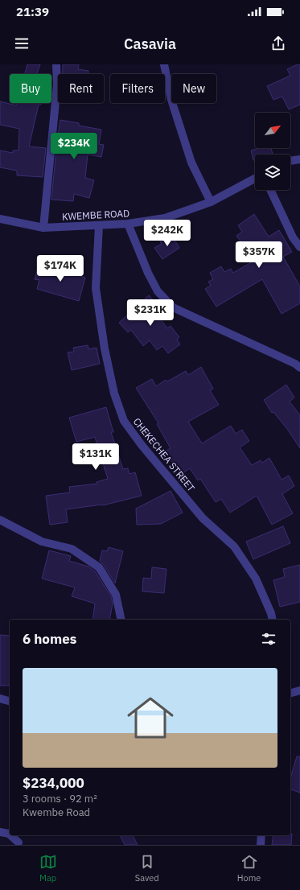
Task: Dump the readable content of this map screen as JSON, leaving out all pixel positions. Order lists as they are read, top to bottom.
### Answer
{
  "streets": {
    "street": ["KWEMBE ROAD", "CHEKECHEA STREET"]
  },
  "crossings": [
    ["KWEMBE ROAD", "CHEKECHEA STREET"]
  ],
  "north": "top right",
  "page": {
    "status": "21:39",
    "header": "Casavia",
    "chip": [
      "Buy",
      "Rent",
      "Filters",
      "New"
    ],
    "price": [
      "$234K",
      "$242K",
      "$357K",
      "$174K",
      "$231K",
      "$131K"
    ],
    "heading": "6 homes",
    "list": [
      {
        "name": "$234,000",
        "note": "3 rooms · 92 m² · Kwembe Road"
      }
    ],
    "tabs": ["Map", "Saved", "Home"]
  }
}
